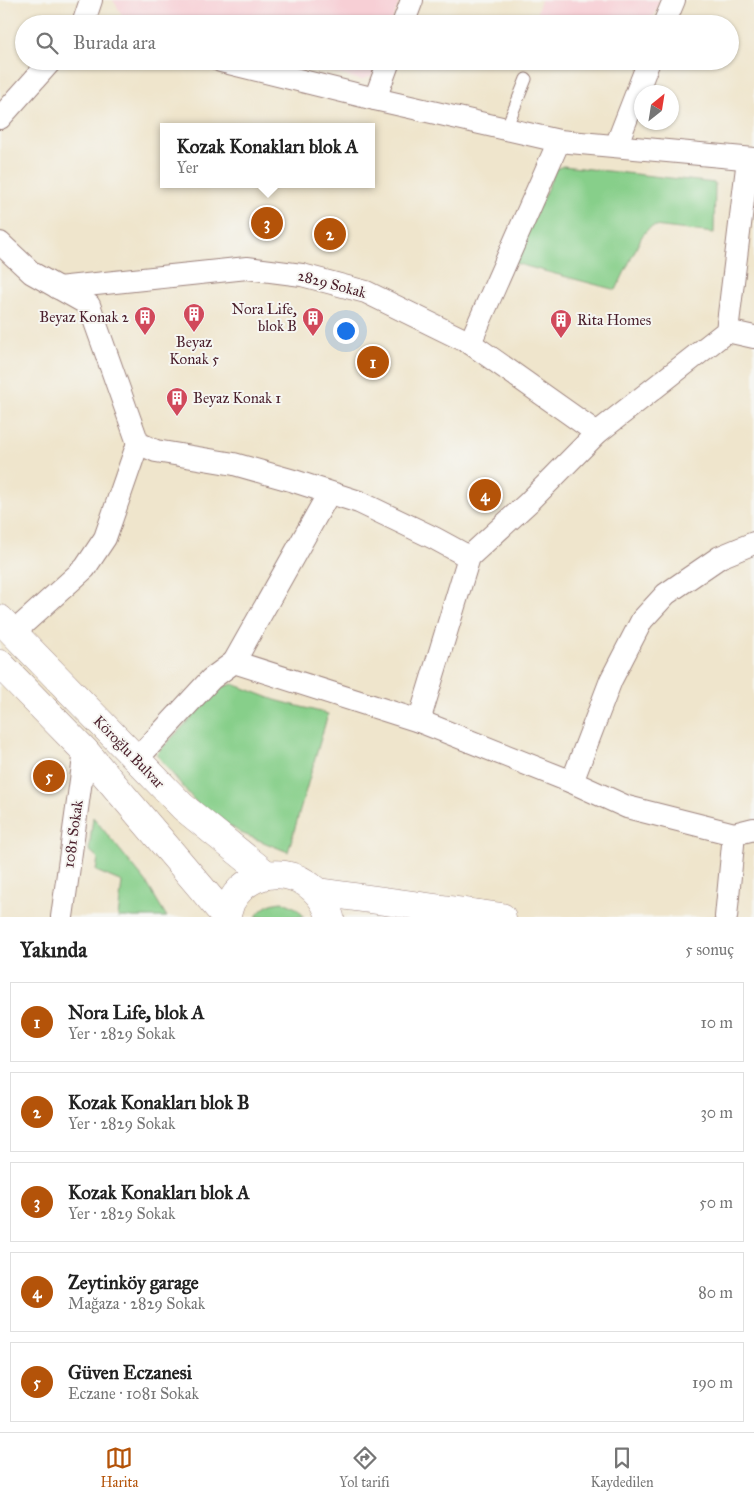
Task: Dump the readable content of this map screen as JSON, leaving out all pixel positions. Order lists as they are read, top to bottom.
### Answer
{
  "streets": {
    "main road": ["Köroğlu Bulvar"],
    "street": ["2829 Sokak", "1081 Sokak"]
  },
  "crossings": [
    ["Köroğlu Bulvar", "1081 Sokak"]
  ],
  "places": {
    "building": [
      "Beyaz Konak 5",
      "Beyaz Konak 2",
      "Nora Life, blok B",
      "Rita Homes",
      "Beyaz Konak 1"
    ]
  },
  "north": "top right",
  "page": {
    "search": "Burada ara",
    "popup": ["Kozak Konakları blok A", "Yer"],
    "pins": [
      "3",
      "2",
      "1",
      "4",
      "5"
    ],
    "heading": ["Yakında", "5 sonuç"],
    "list": [
      {
        "mark": "1",
        "name": "Nora Life, blok A",
        "note": "Yer · 2829 Sokak",
        "value": "10 m"
      },
      {
        "mark": "2",
        "name": "Kozak Konakları blok B",
        "note": "Yer · 2829 Sokak",
        "value": "30 m"
      },
      {
        "mark": "3",
        "name": "Kozak Konakları blok A",
        "note": "Yer · 2829 Sokak",
        "value": "50 m"
      },
      {
        "mark": "4",
        "name": "Zeytinköy garage",
        "note": "Mağaza · 2829 Sokak",
        "value": "80 m"
      },
      {
        "mark": "5",
        "name": "Güven Eczanesi",
        "note": "Eczane · 1081 Sokak",
        "value": "190 m"
      }
    ],
    "nav": ["Harita", "Yol tarifi", "Kaydedilen"]
  }
}
